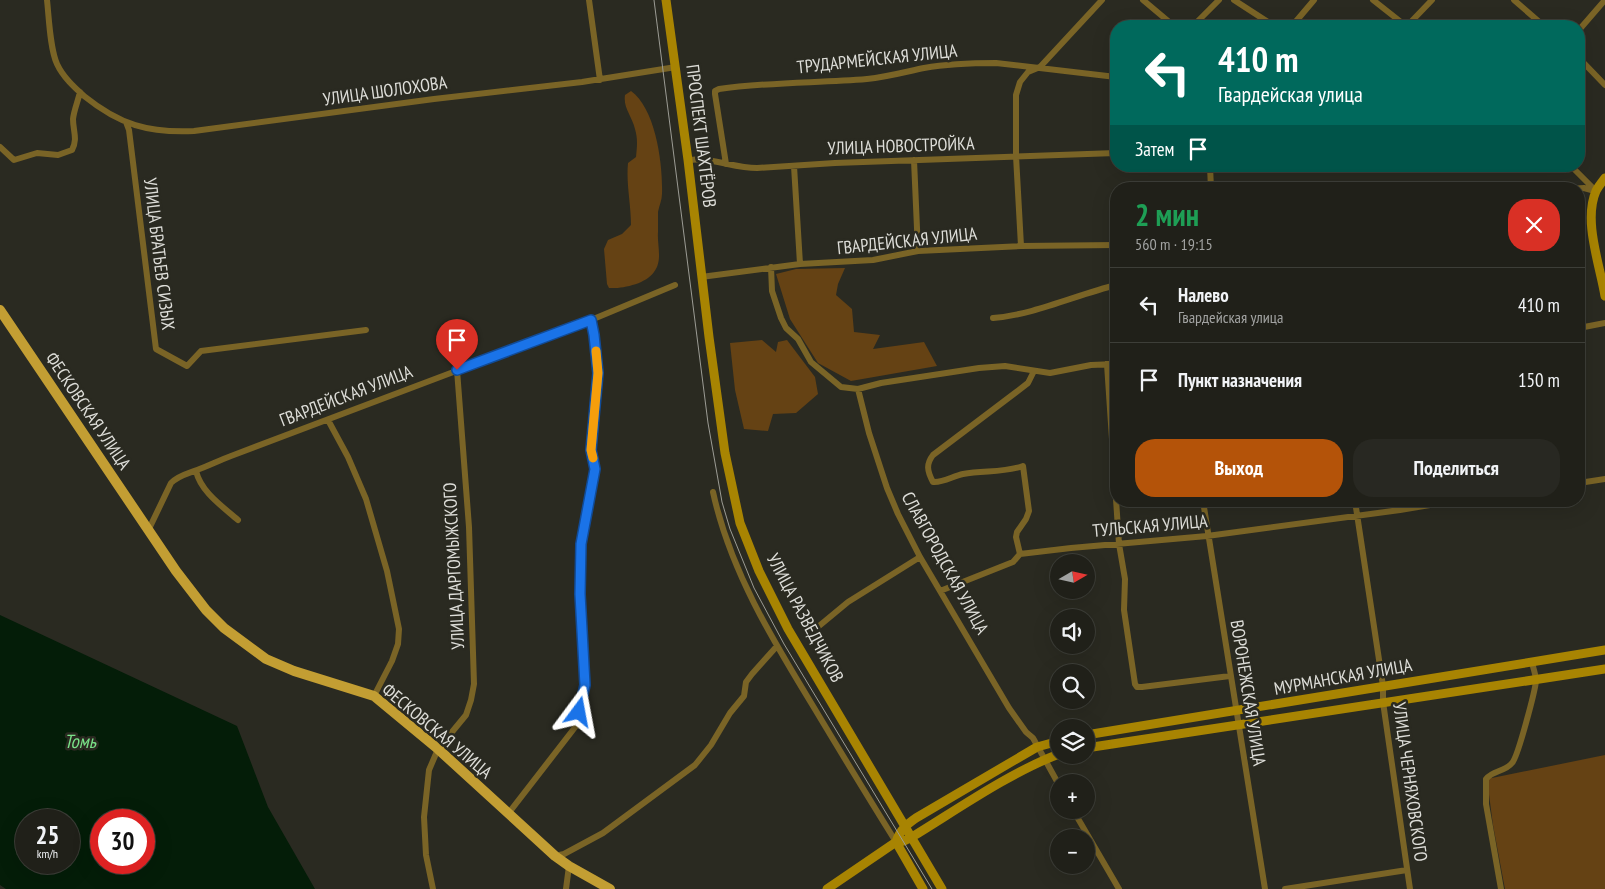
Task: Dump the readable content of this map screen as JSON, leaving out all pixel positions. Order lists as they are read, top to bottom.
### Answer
{
  "streets": {
    "main road": [
      "ПРОСПЕКТ ШАХТЁРОВ",
      "ФЕСКОВСКАЯ УЛИЦА",
      "УЛИЦА РАЗВЕДЧИКОВ",
      "МУРМАНСКАЯ УЛИЦА"
    ],
    "street": [
      "ТРУДАРМЕЙСКАЯ УЛИЦА",
      "УЛИЦА ШОЛОХОВА",
      "УЛИЦА НОВОСТРОЙКА",
      "ГВАРДЕЙСКАЯ УЛИЦА",
      "УЛИЦА БРАТЬЕВ СИЗЫХ",
      "ТУЛЬСКАЯ УЛИЦА",
      "СЛАВГОРОДСКАЯ УЛИЦА",
      "УЛИЦА ДАРГОМЫЖСКОГО",
      "ВОРОНЕЖСКАЯ УЛИЦА",
      "УЛИЦА ЧЕРНЯХОВСКОГО"
    ]
  },
  "crossings": [
    ["ТРУДАРМЕЙСКАЯ УЛИЦА", "УЛИЦА НОВОСТРОЙКА"],
    ["УЛИЦА ШОЛОХОВА", "ПРОСПЕКТ ШАХТЁРОВ"],
    ["УЛИЦА ШОЛОХОВА", "УЛИЦА БРАТЬЕВ СИЗЫХ"],
    ["ПРОСПЕКТ ШАХТЁРОВ", "УЛИЦА НОВОСТРОЙКА"],
    ["ПРОСПЕКТ ШАХТЁРОВ", "ГВАРДЕЙСКАЯ УЛИЦА"],
    ["ПРОСПЕКТ ШАХТЁРОВ", "УЛИЦА РАЗВЕДЧИКОВ"],
    ["ГВАРДЕЙСКАЯ УЛИЦА", "УЛИЦА ДАРГОМЫЖСКОГО"],
    ["ГВАРДЕЙСКАЯ УЛИЦА", "УЛИЦА РАЗВЕДЧИКОВ"],
    ["ФЕСКОВСКАЯ УЛИЦА", "УЛИЦА ДАРГОМЫЖСКОГО"],
    ["ТУЛЬСКАЯ УЛИЦА", "СЛАВГОРОДСКАЯ УЛИЦА"],
    ["ТУЛЬСКАЯ УЛИЦА", "ВОРОНЕЖСКАЯ УЛИЦА"],
    ["ТУЛЬСКАЯ УЛИЦА", "УЛИЦА ЧЕРНЯХОВСКОГО"],
    ["МУРМАНСКАЯ УЛИЦА", "ВОРОНЕЖСКАЯ УЛИЦА"],
    ["МУРМАНСКАЯ УЛИЦА", "УЛИЦА ЧЕРНЯХОВСКОГО"]
  ],
  "water": ["Томь"],
  "north": "right",
  "page": {
    "turn": ["410 m", "Гвардейская улица"],
    "then": "Затем",
    "heading": ["2 мин", "560 m · 19:15"],
    "list": [
      {
        "name": "Налево",
        "note": "Гвардейская улица",
        "value": "410 m"
      },
      {
        "name": "Пункт назначения",
        "value": "150 m"
      }
    ],
    "buttons": ["Выход", "Поделиться"],
    "map_buttons": ["+", "−"],
    "speed": "25 km/h",
    "limit": "30"
  }
}
